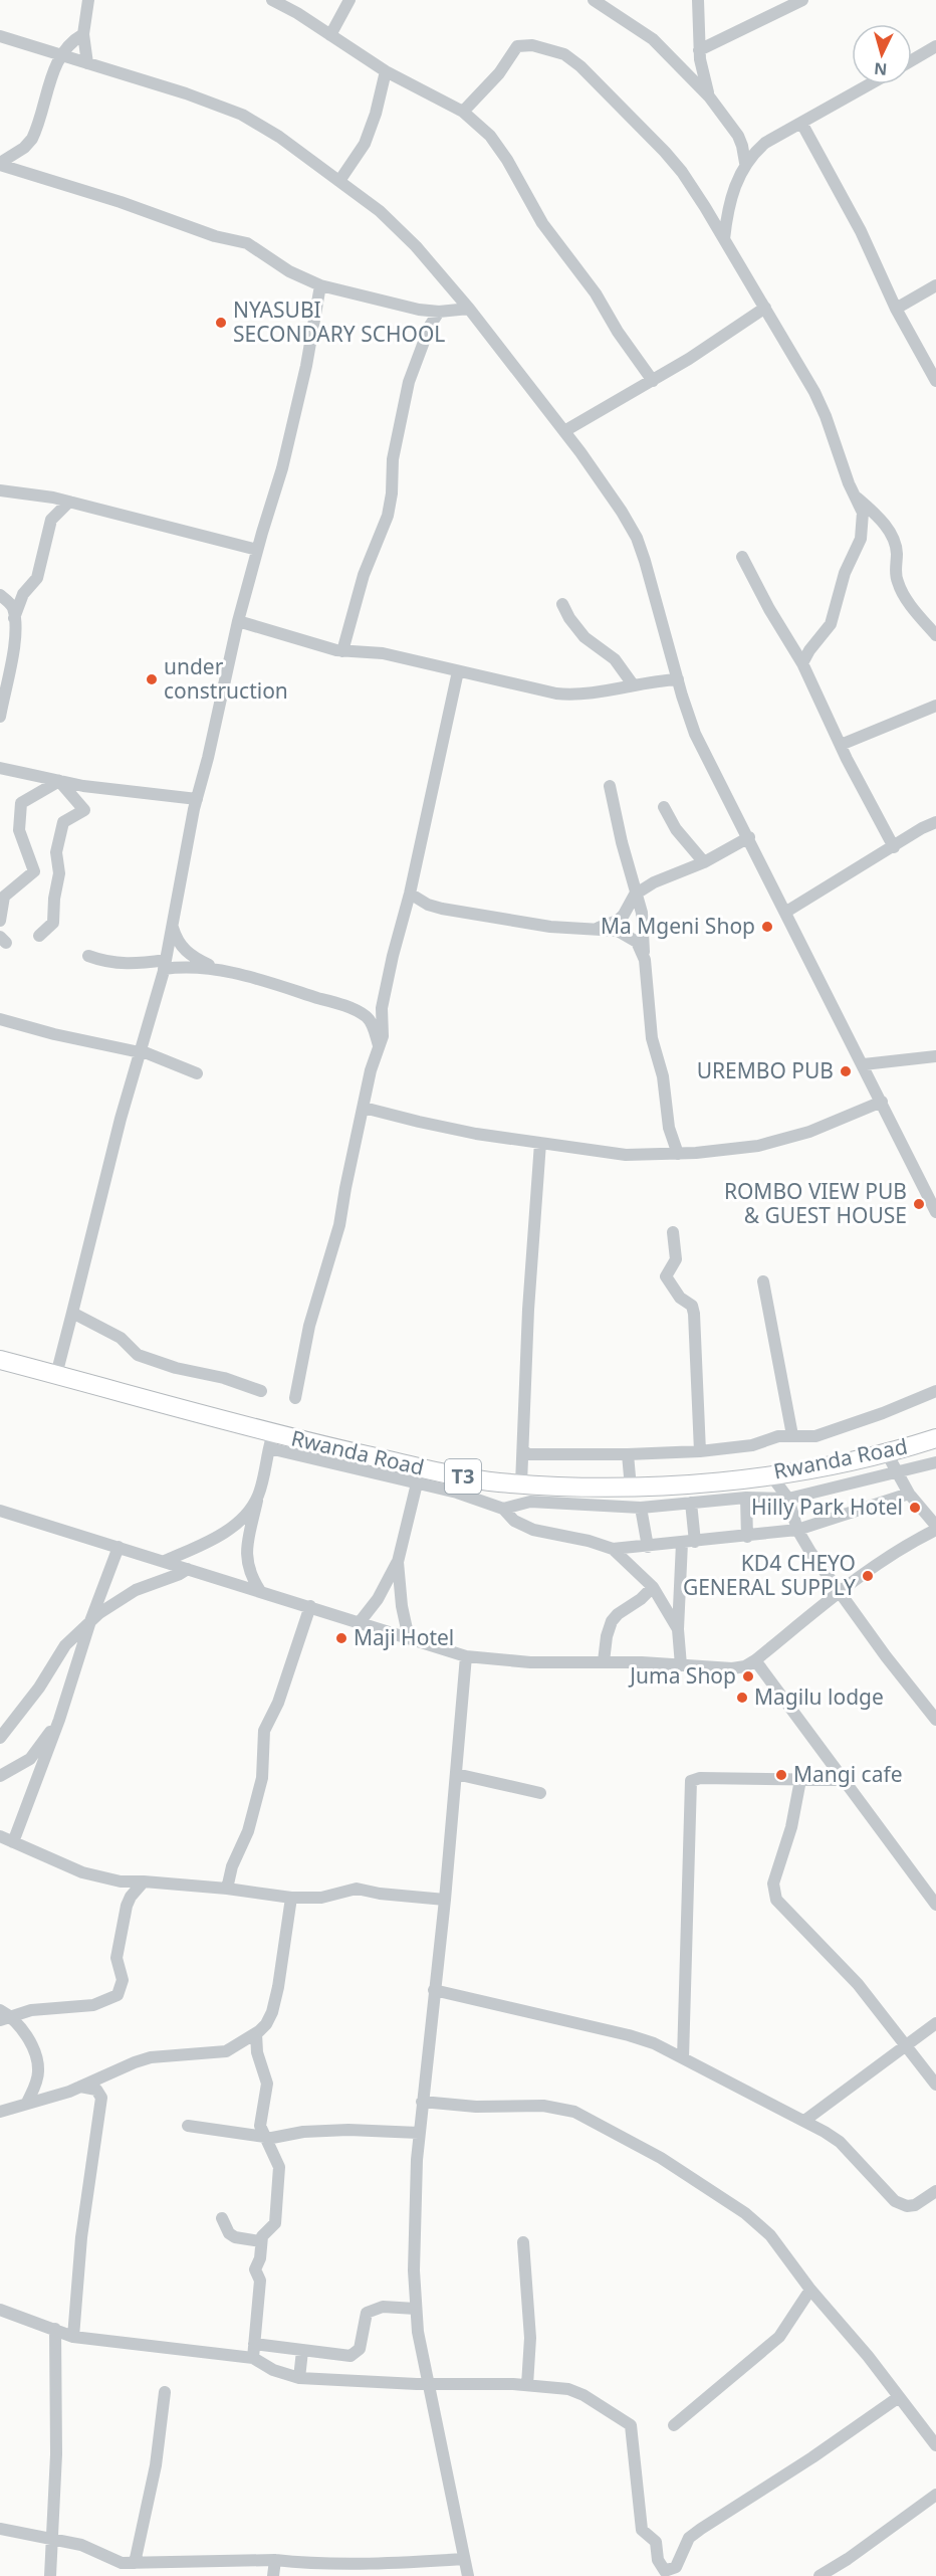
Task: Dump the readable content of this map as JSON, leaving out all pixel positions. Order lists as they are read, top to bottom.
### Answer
{
  "streets": {
    "highway": ["Rwanda Road", "T3"]
  },
  "places": [
    "NYASUBI SECONDARY SCHOOL",
    "under construction",
    "Ma Mgeni Shop",
    "UREMBO PUB",
    "ROMBO VIEW PUB & GUEST HOUSE",
    "Hilly Park Hotel",
    "KD4 CHEYO GENERAL SUPPLY",
    "Maji Hotel",
    "Juma Shop",
    "Magilu lodge",
    "Mangi cafe"
  ],
  "north": "bottom"
}
